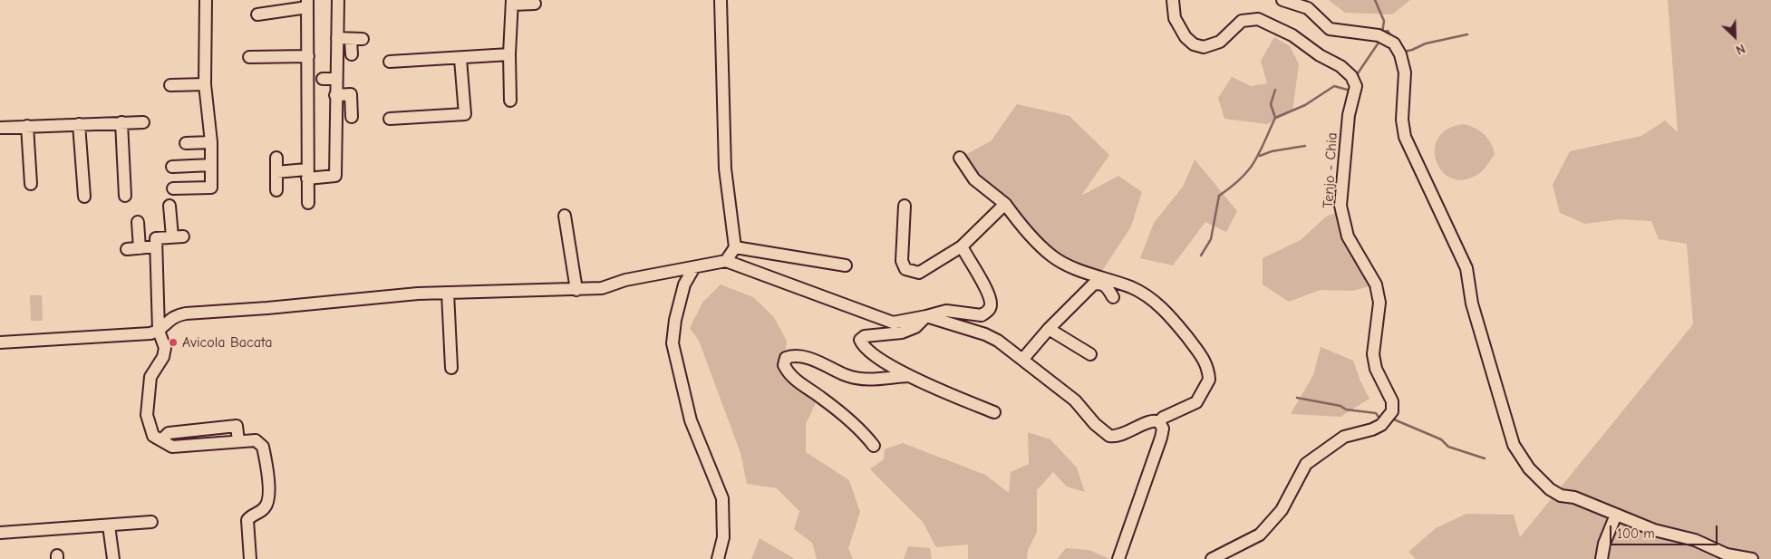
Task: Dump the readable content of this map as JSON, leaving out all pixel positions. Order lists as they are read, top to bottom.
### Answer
{
  "streets": {
    "street": ["Tenjo - Chia"]
  },
  "places": ["Avicola Bacata"],
  "scale_bar": "100 m",
  "north": "bottom right"
}
